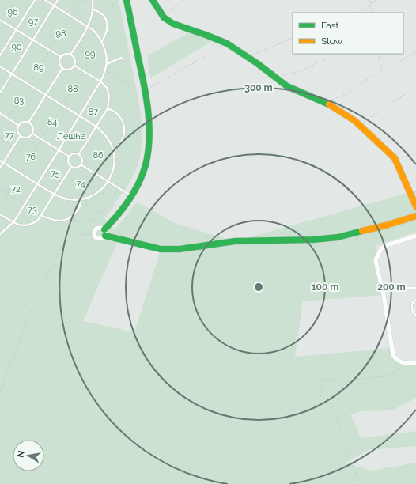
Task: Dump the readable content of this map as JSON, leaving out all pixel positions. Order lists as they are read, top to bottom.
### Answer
{
  "parks": [
    "96",
    "97",
    "98",
    "90",
    "99",
    "89",
    "88",
    "83",
    "87",
    "84",
    "77",
    "Лешће",
    "86",
    "76",
    "75",
    "74",
    "72",
    "73"
  ],
  "legend": ["Fast", "Slow"],
  "north": "left",
  "rings": ["300 m", "100 m", "200 m"]
}
